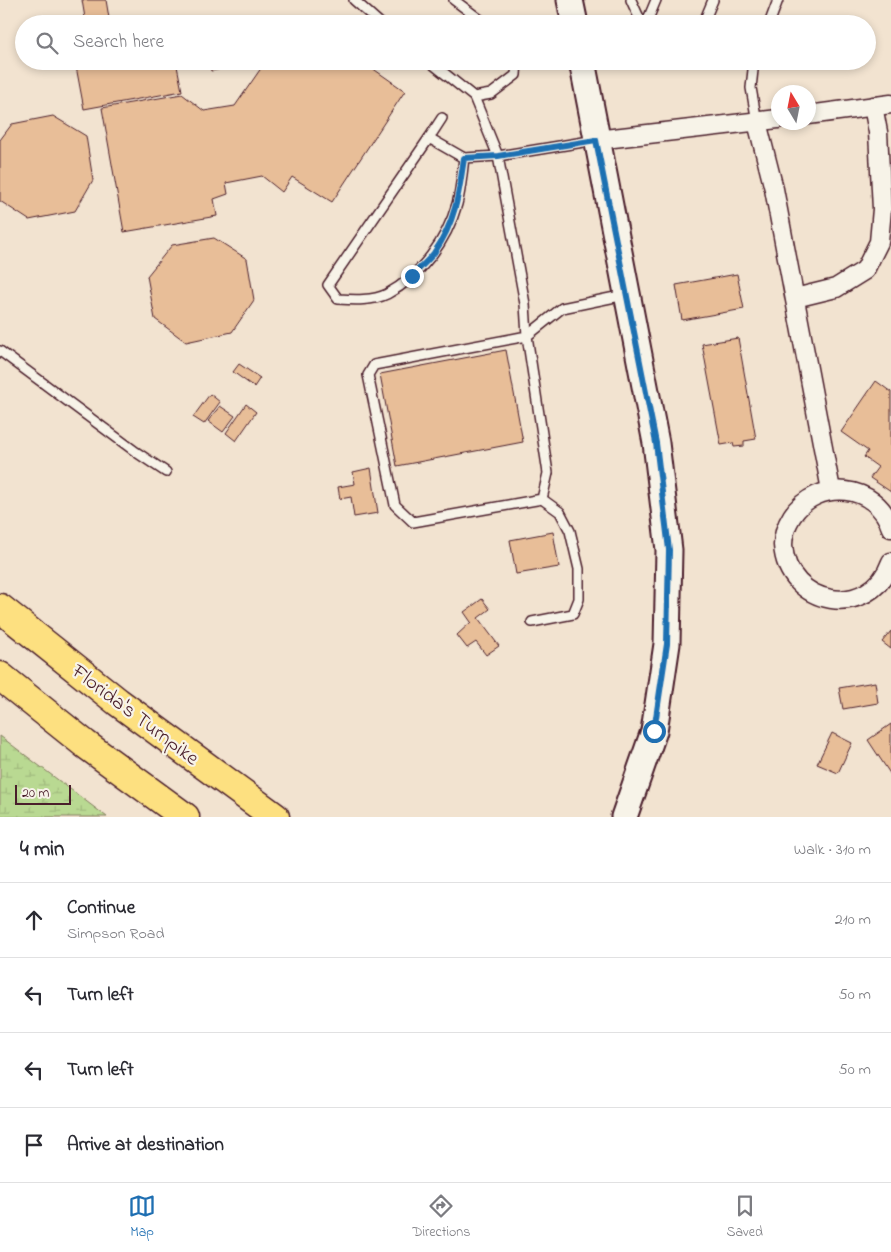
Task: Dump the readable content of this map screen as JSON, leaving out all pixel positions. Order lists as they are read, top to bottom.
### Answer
{
  "streets": {
    "highway": ["Florida's Turnpike"]
  },
  "scale_bar": "20 m",
  "north": "top",
  "page": {
    "search": "Search here",
    "scale": "20 m",
    "heading": ["4 min", "Walk · 310 m"],
    "list": [
      ["Continue", "Simpson Road", "210 m"],
      ["Turn left", "50 m"],
      ["Turn left", "50 m"],
      "Arrive at destination"
    ],
    "nav": ["Map", "Directions", "Saved"]
  }
}
